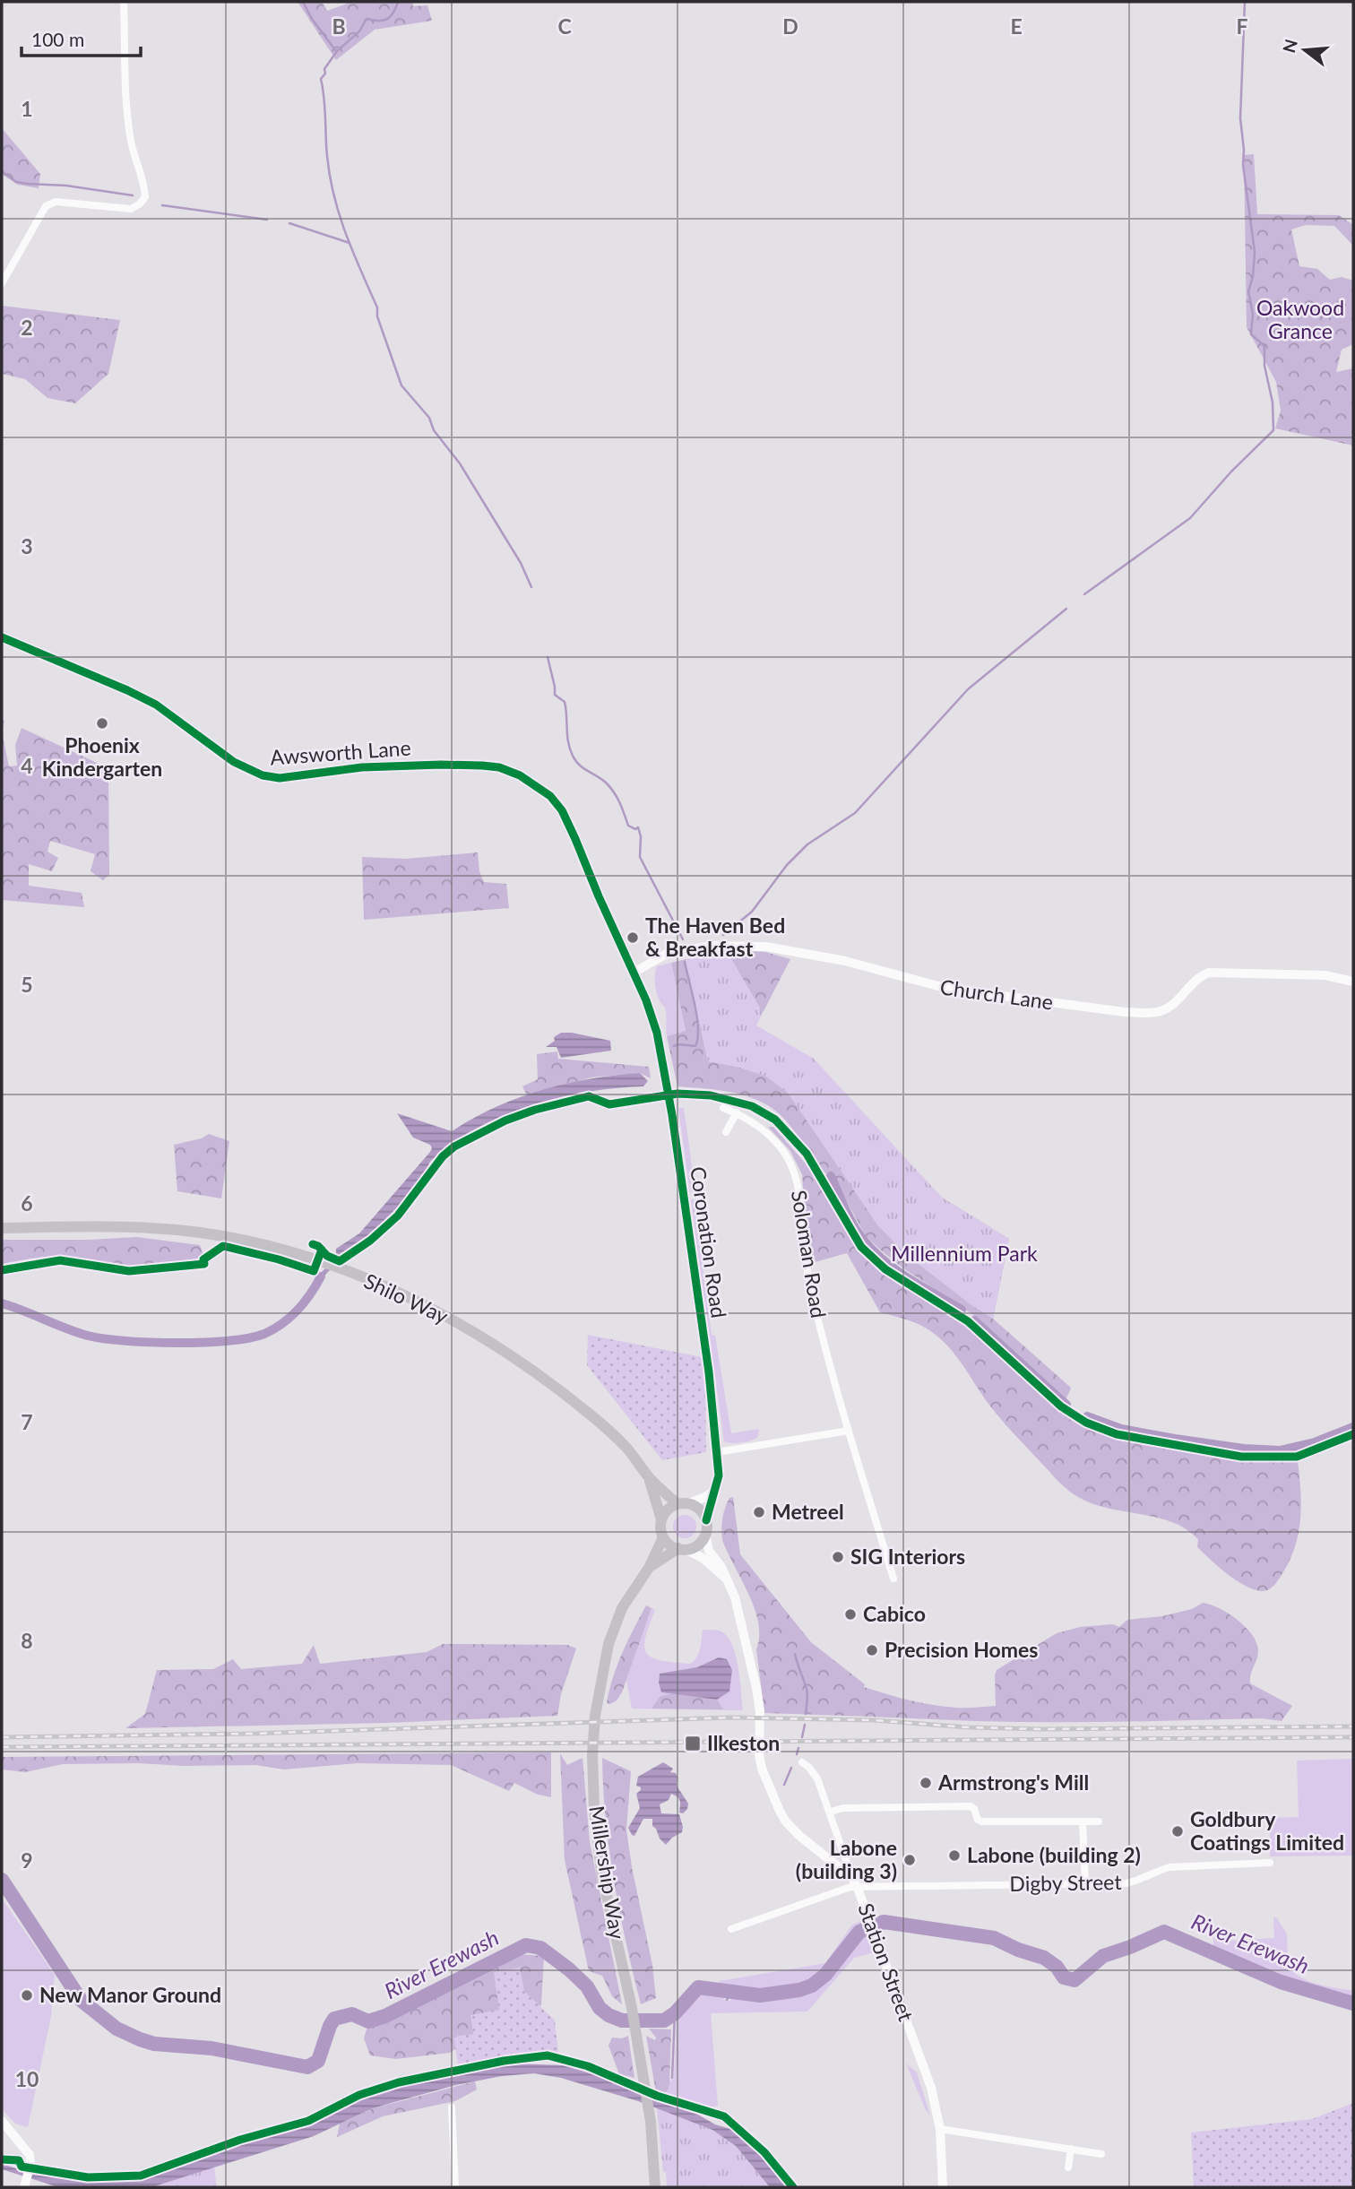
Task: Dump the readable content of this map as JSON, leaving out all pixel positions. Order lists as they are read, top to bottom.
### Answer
{
  "streets": {
    "main road": ["Shilo Way", "Millership Way"],
    "street": [
      "Awsworth Lane",
      "Church Lane",
      "Coronation Road",
      "Soloman Road",
      "Digby Street",
      "Station Street"
    ]
  },
  "crossings": [
    ["Awsworth Lane", "Church Lane"],
    ["Awsworth Lane", "Coronation Road"],
    ["Church Lane", "Coronation Road"],
    ["Coronation Road", "Shilo Way"],
    ["Coronation Road", "Millership Way"],
    ["Shilo Way", "Millership Way"],
    ["Digby Street", "Station Street"]
  ],
  "water": ["River Erewash"],
  "parks": ["Oakwood Grance", "Millennium Park"],
  "places": {
    "other": [
      "Phoenix Kindergarten",
      "The Haven Bed & Breakfast",
      "Metreel",
      "SIG Interiors",
      "Cabico",
      "Precision Homes",
      "Armstrong's Mill",
      "Goldbury Coatings Limited",
      "Labone (building 2)",
      "Labone (building 3)",
      "New Manor Ground"
    ],
    "transit": ["Ilkeston"]
  },
  "scale_bar": "100 m",
  "north": "left",
  "grid": {
    "columns": [
      "B",
      "C",
      "D",
      "E",
      "F"
    ],
    "rows": [
      "1",
      "2",
      "3",
      "4",
      "5",
      "6",
      "7",
      "8",
      "9",
      "10"
    ]
  }
}
